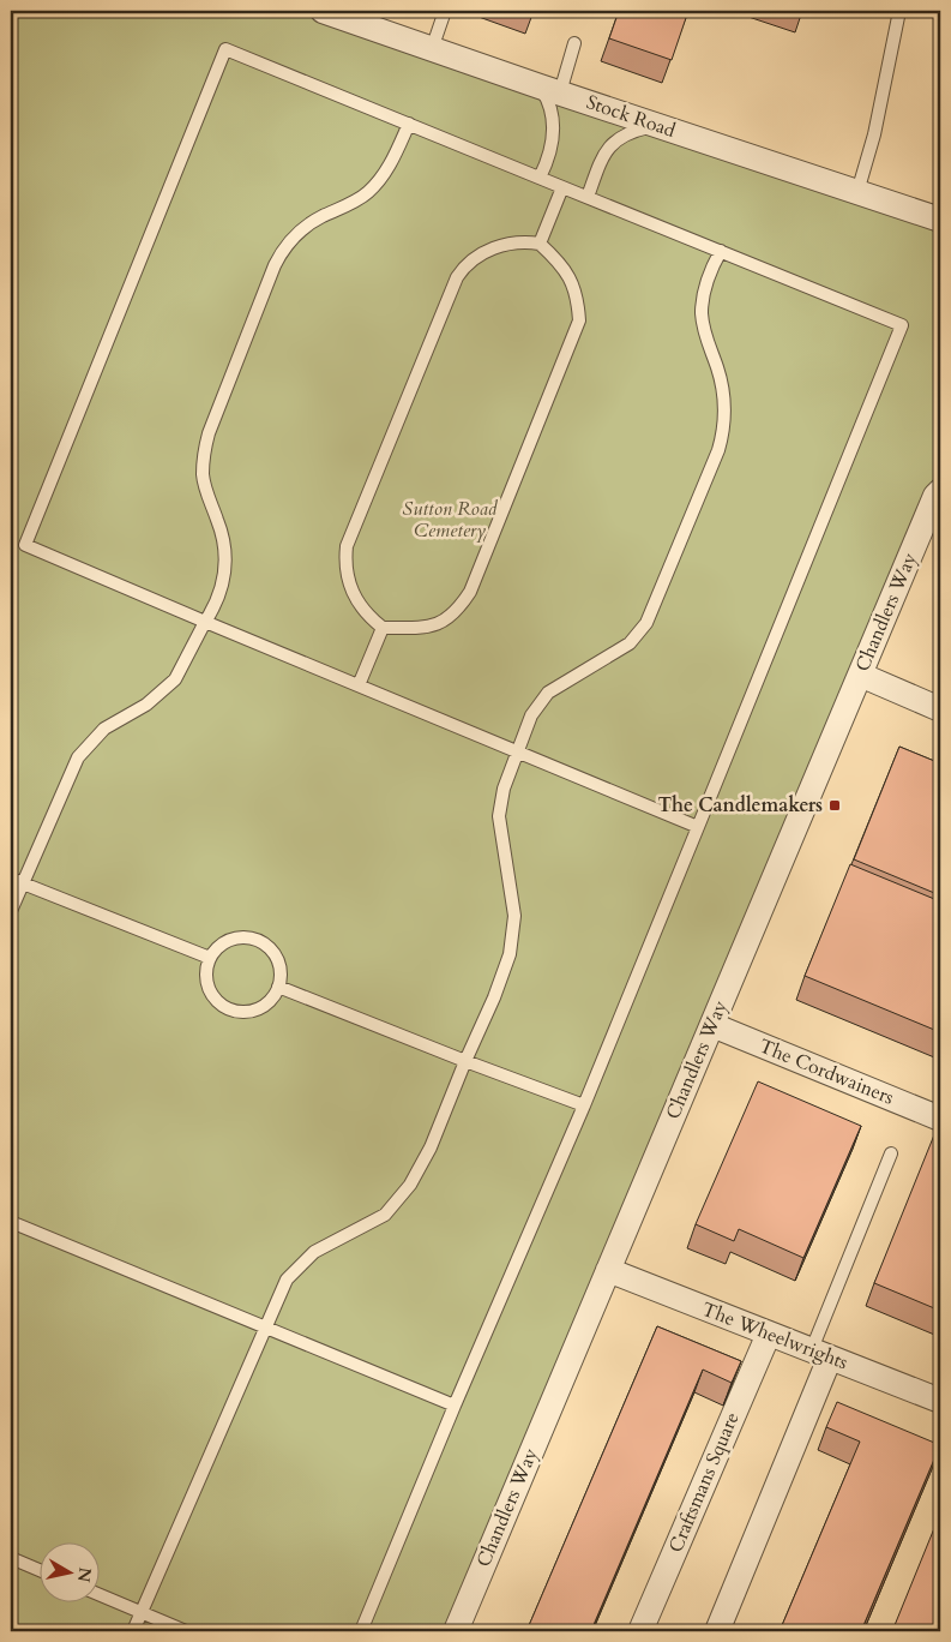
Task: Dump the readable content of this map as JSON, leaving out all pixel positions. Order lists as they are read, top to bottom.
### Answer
{
  "streets": {
    "street": [
      "Stock Road",
      "Chandlers Way",
      "The Cordwainers",
      "The Wheelwrights",
      "Craftsmans Square"
    ]
  },
  "crossings": [
    ["Chandlers Way", "The Cordwainers"],
    ["Chandlers Way", "The Wheelwrights"],
    ["The Wheelwrights", "Craftsmans Square"]
  ],
  "parks": ["Sutton Road Cemetery"],
  "places": {
    "transit": ["The Candlemakers"]
  },
  "north": "right"
}
